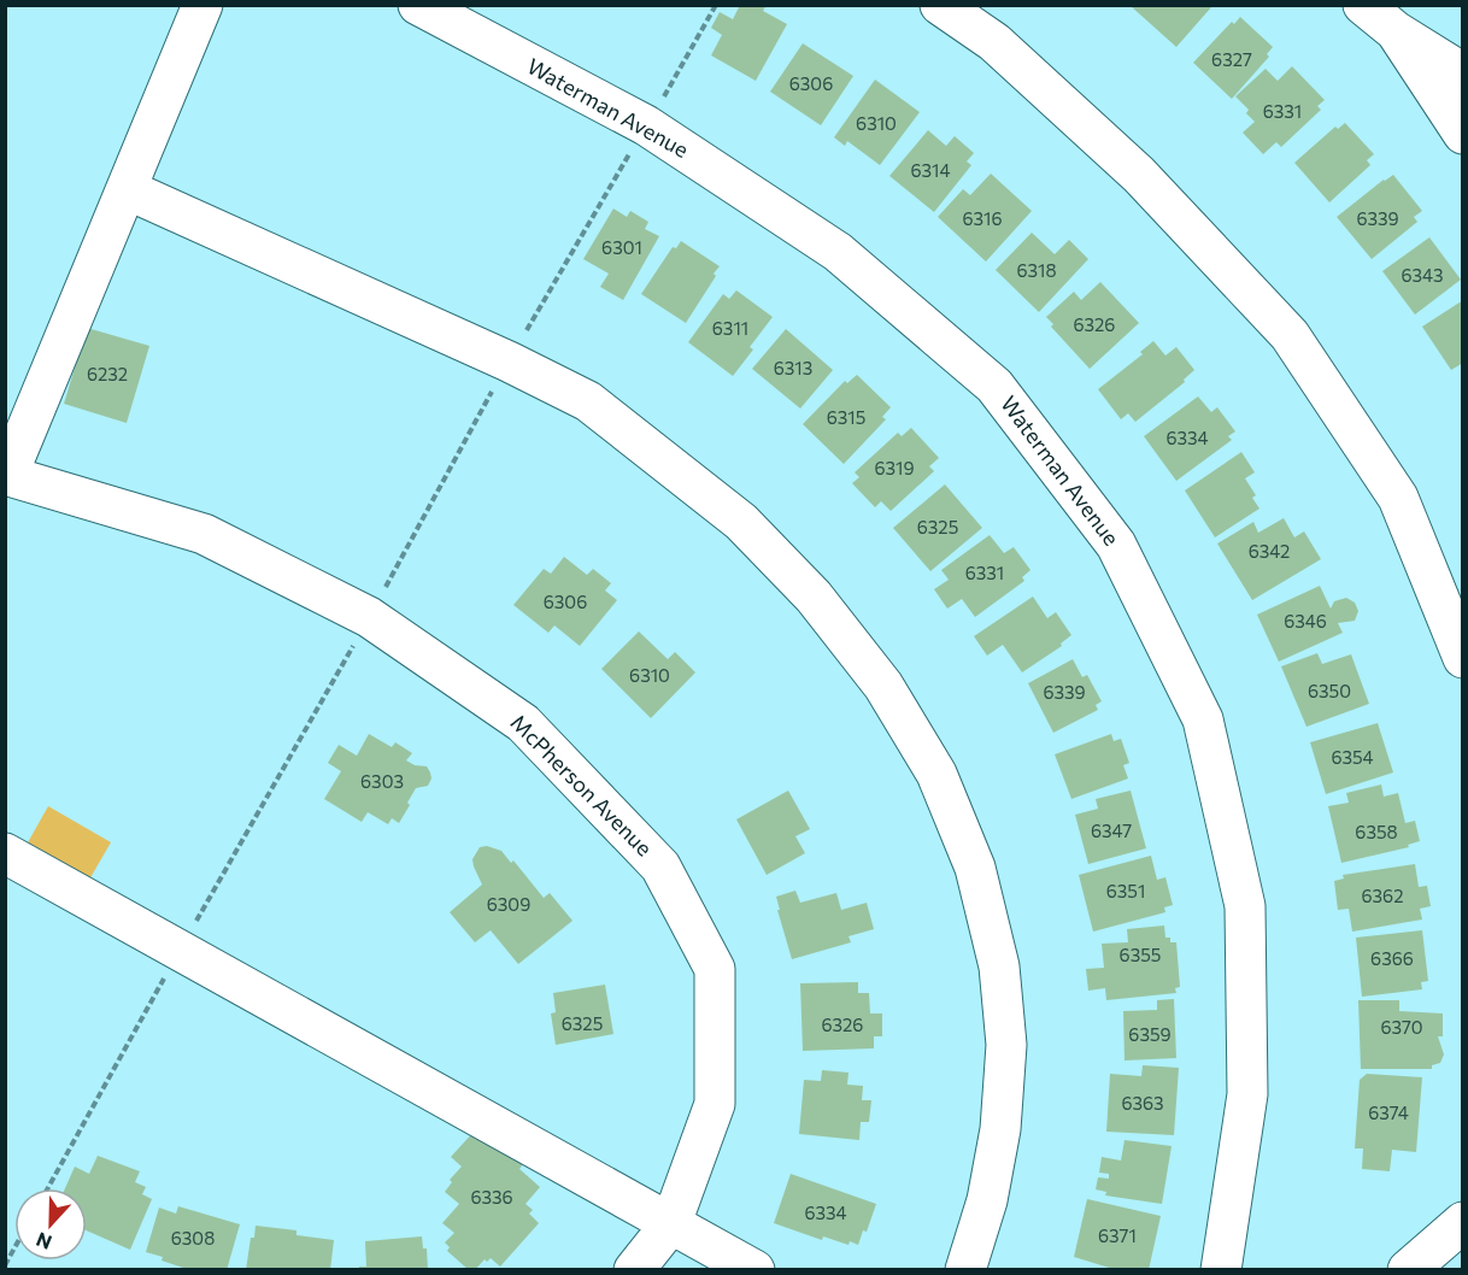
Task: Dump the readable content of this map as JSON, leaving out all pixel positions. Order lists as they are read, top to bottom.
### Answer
{
  "streets": {
    "street": ["Waterman Avenue", "McPherson Avenue"]
  },
  "house_numbers": [
    "6327",
    "6306",
    "6331",
    "6310",
    "6314",
    "6316",
    "6339",
    "6301",
    "6318",
    "6343",
    "6326",
    "6311",
    "6313",
    "6232",
    "6315",
    "6334",
    "6319",
    "6325",
    "6342",
    "6331",
    "6306",
    "6346",
    "6310",
    "6350",
    "6339",
    "6354",
    "6303",
    "6347",
    "6358",
    "6351",
    "6362",
    "6309",
    "6355",
    "6366",
    "6325",
    "6326",
    "6370",
    "6359",
    "6363",
    "6374",
    "6336",
    "6334",
    "6371",
    "6308"
  ],
  "north": "bottom"
}
